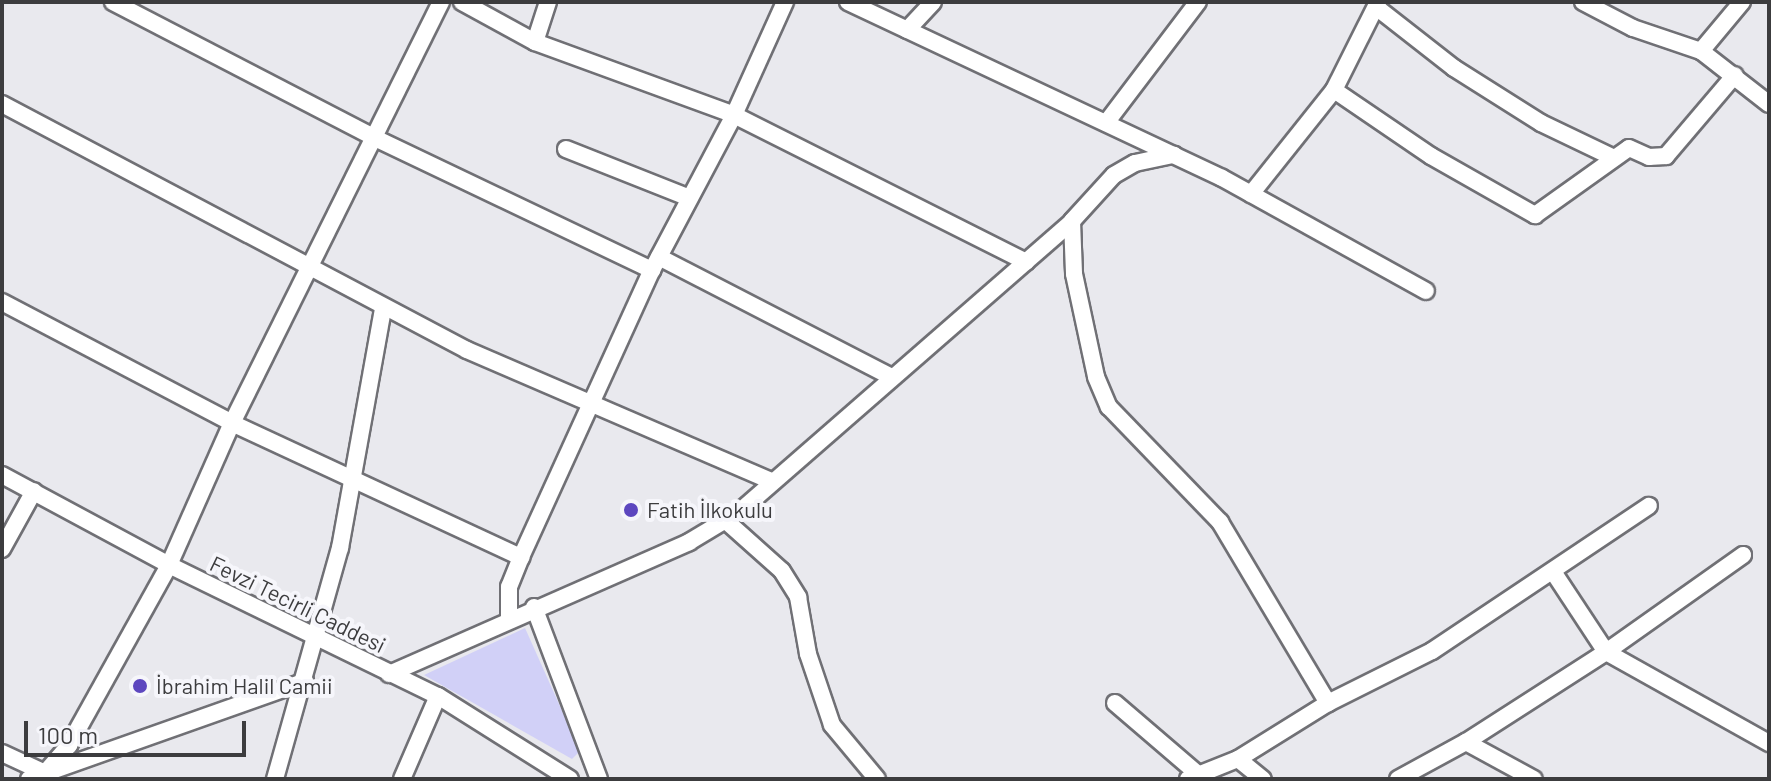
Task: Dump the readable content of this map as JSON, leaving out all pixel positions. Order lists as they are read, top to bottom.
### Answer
{
  "streets": {
    "street": ["Fevzi Tecirli Caddesi"]
  },
  "places": ["Fatih İlkokulu", "İbrahim Halil Camii"],
  "scale_bar": "100 m"
}
